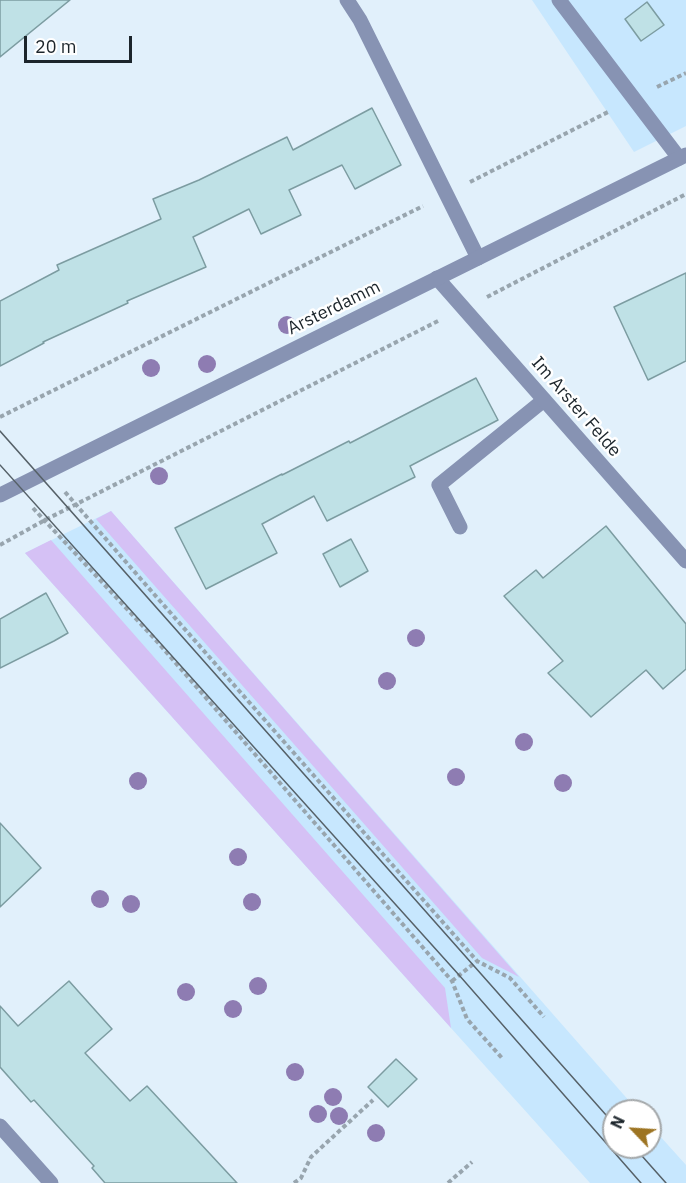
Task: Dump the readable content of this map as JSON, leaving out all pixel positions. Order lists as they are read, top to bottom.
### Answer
{
  "streets": {
    "street": ["Arsterdamm", "Im Arster Felde"]
  },
  "crossings": [
    ["Arsterdamm", "Im Arster Felde"]
  ],
  "scale_bar": "20 m",
  "north": "top left"
}
